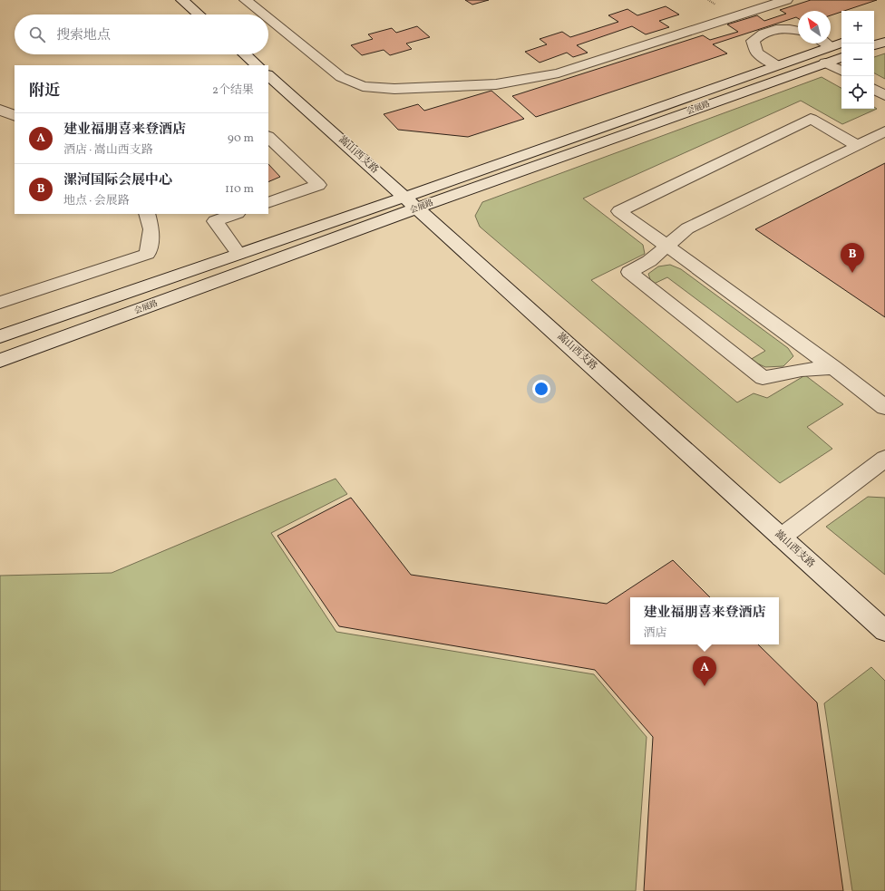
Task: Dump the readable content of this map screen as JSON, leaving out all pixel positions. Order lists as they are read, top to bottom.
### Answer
{
  "streets": {
    "street": ["会展路", "嵩山西支路"]
  },
  "crossings": [
    ["会展路", "嵩山西支路"]
  ],
  "north": "top left",
  "page": {
    "map_buttons": ["+", "−"],
    "search": "搜索地点",
    "heading": ["附近", "2个结果"],
    "list": [
      {
        "mark": "A",
        "name": "建业福朋喜来登酒店",
        "note": "酒店 · 嵩山西支路",
        "value": "90 m"
      },
      {
        "mark": "B",
        "name": "漯河国际会展中心",
        "note": "地点 · 会展路",
        "value": "110 m"
      }
    ],
    "pins": ["B", "A"],
    "popup": ["建业福朋喜来登酒店", "酒店"]
  }
}
